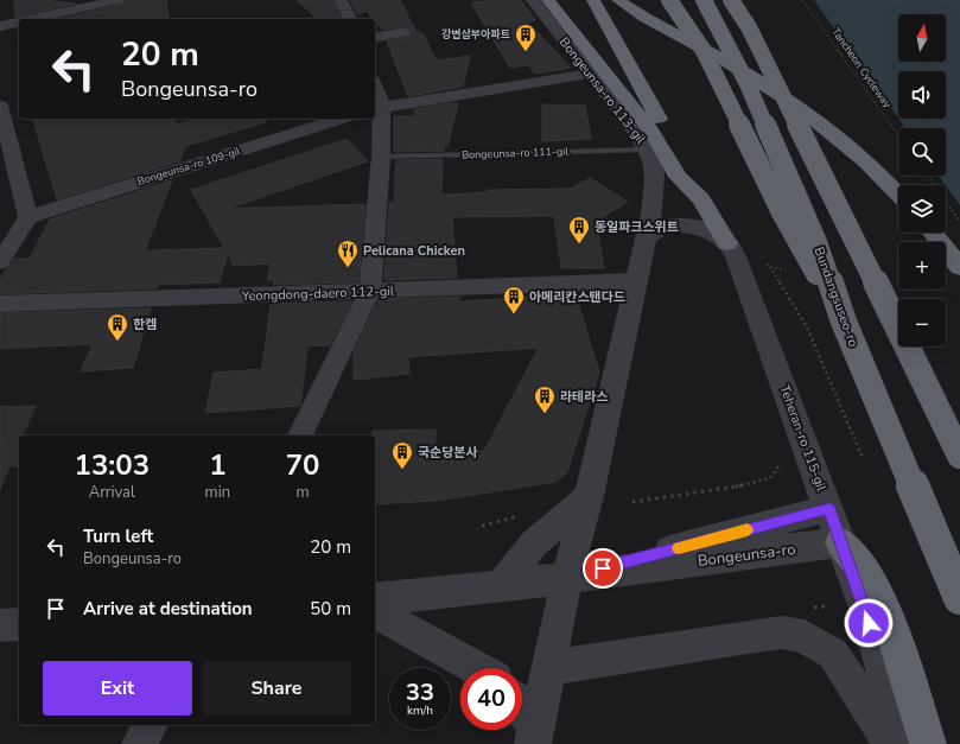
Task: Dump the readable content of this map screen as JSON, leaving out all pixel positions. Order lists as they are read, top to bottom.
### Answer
{
  "streets": {
    "highway": ["Bundangsuseo-ro"],
    "street": [
      "Bongeunsa-ro 113-gil",
      "Bongeunsa-ro 109-gil",
      "Yeongdong-daero 112-gil",
      "Teheran-ro 115-gil",
      "Bongeunsa-ro"
    ],
    "lane": ["Bongeunsa-ro 111-gil"],
    "path": ["Tancheon Cycleway"]
  },
  "crossings": [
    ["Bongeunsa-ro 113-gil", "Bongeunsa-ro 111-gil"],
    ["Bongeunsa-ro 113-gil", "Yeongdong-daero 112-gil"],
    ["Bongeunsa-ro 113-gil", "Bongeunsa-ro"],
    ["Teheran-ro 115-gil", "Bongeunsa-ro"]
  ],
  "places": {
    "building": [
      "강변삼부아파트",
      "동일파크스위트",
      "아메리칸스탠다드",
      "한켐",
      "라테라스",
      "국순당본사"
    ],
    "restaurant": ["Pelicana Chicken"]
  },
  "north": "top",
  "page": {
    "map_buttons": ["+", "−"],
    "turn": ["20 m", "Bongeunsa-ro"],
    "eta": [
      "13:03",
      "Arrival",
      "1",
      "min",
      "70",
      "m"
    ],
    "list": [
      {
        "name": "Turn left",
        "note": "Bongeunsa-ro",
        "value": "20 m"
      },
      {
        "name": "Arrive at destination",
        "value": "50 m"
      }
    ],
    "buttons": ["Exit", "Share"],
    "speed": "33 km/h",
    "limit": "40"
  }
}
